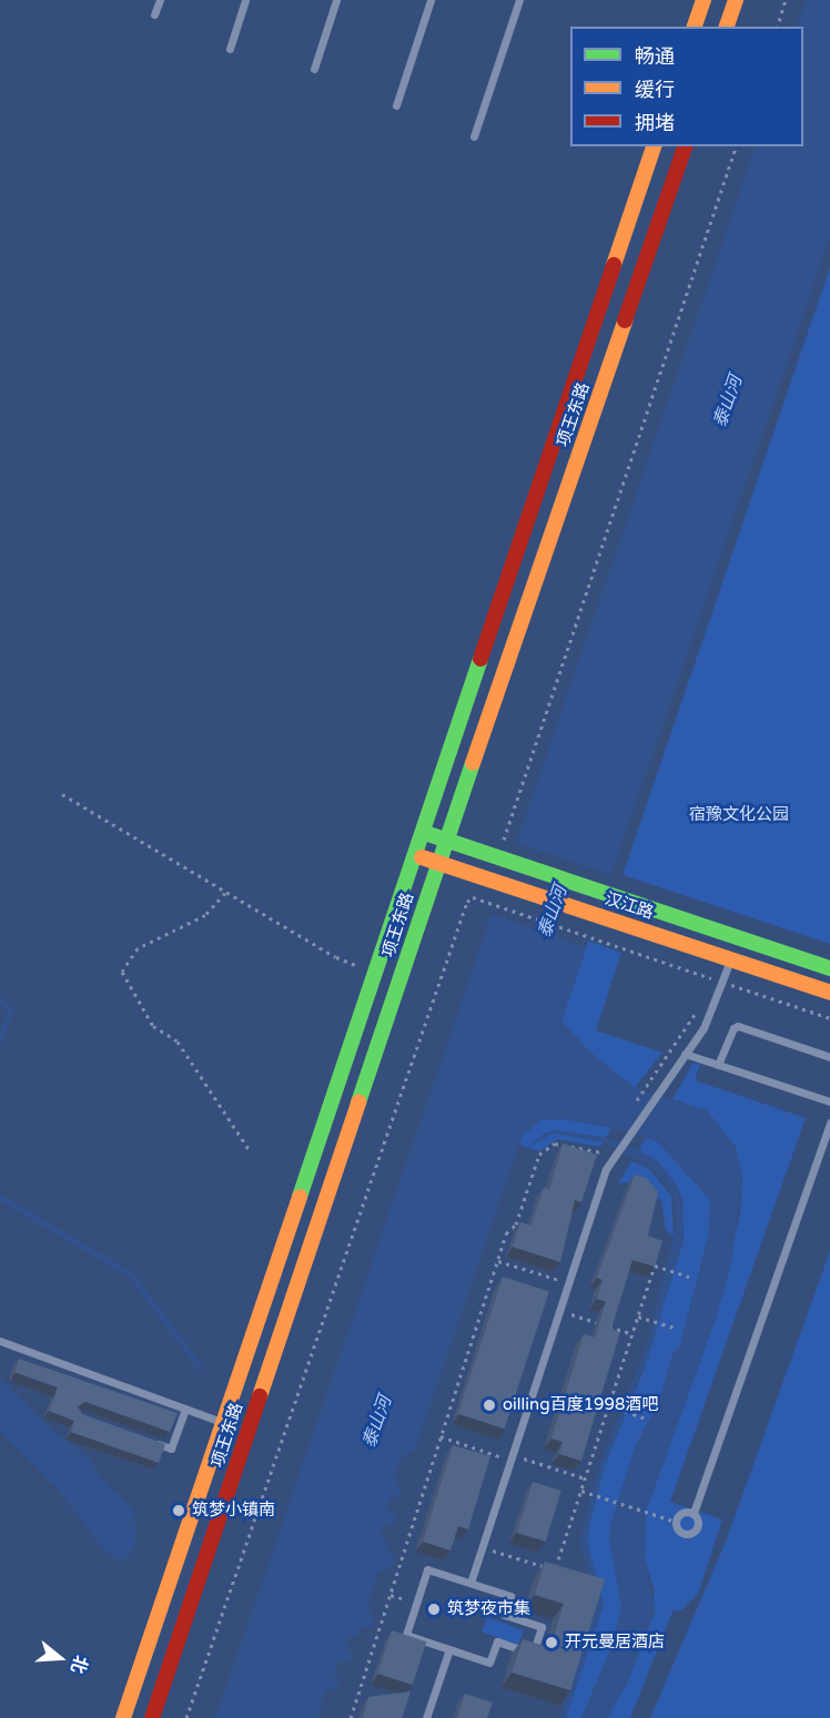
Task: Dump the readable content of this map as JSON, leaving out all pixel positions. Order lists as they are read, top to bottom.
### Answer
{
  "streets": {
    "main road": ["项王东路", "汉江路"]
  },
  "crossings": [
    ["项王东路", "汉江路"]
  ],
  "water": ["泰山河"],
  "parks": ["宿豫文化公园"],
  "places": [
    "oilling百度1998酒吧",
    "筑梦小镇南",
    "筑梦夜市集",
    "开元曼居酒店"
  ],
  "legend": ["畅通", "缓行", "拥堵"],
  "north": "right"
}
